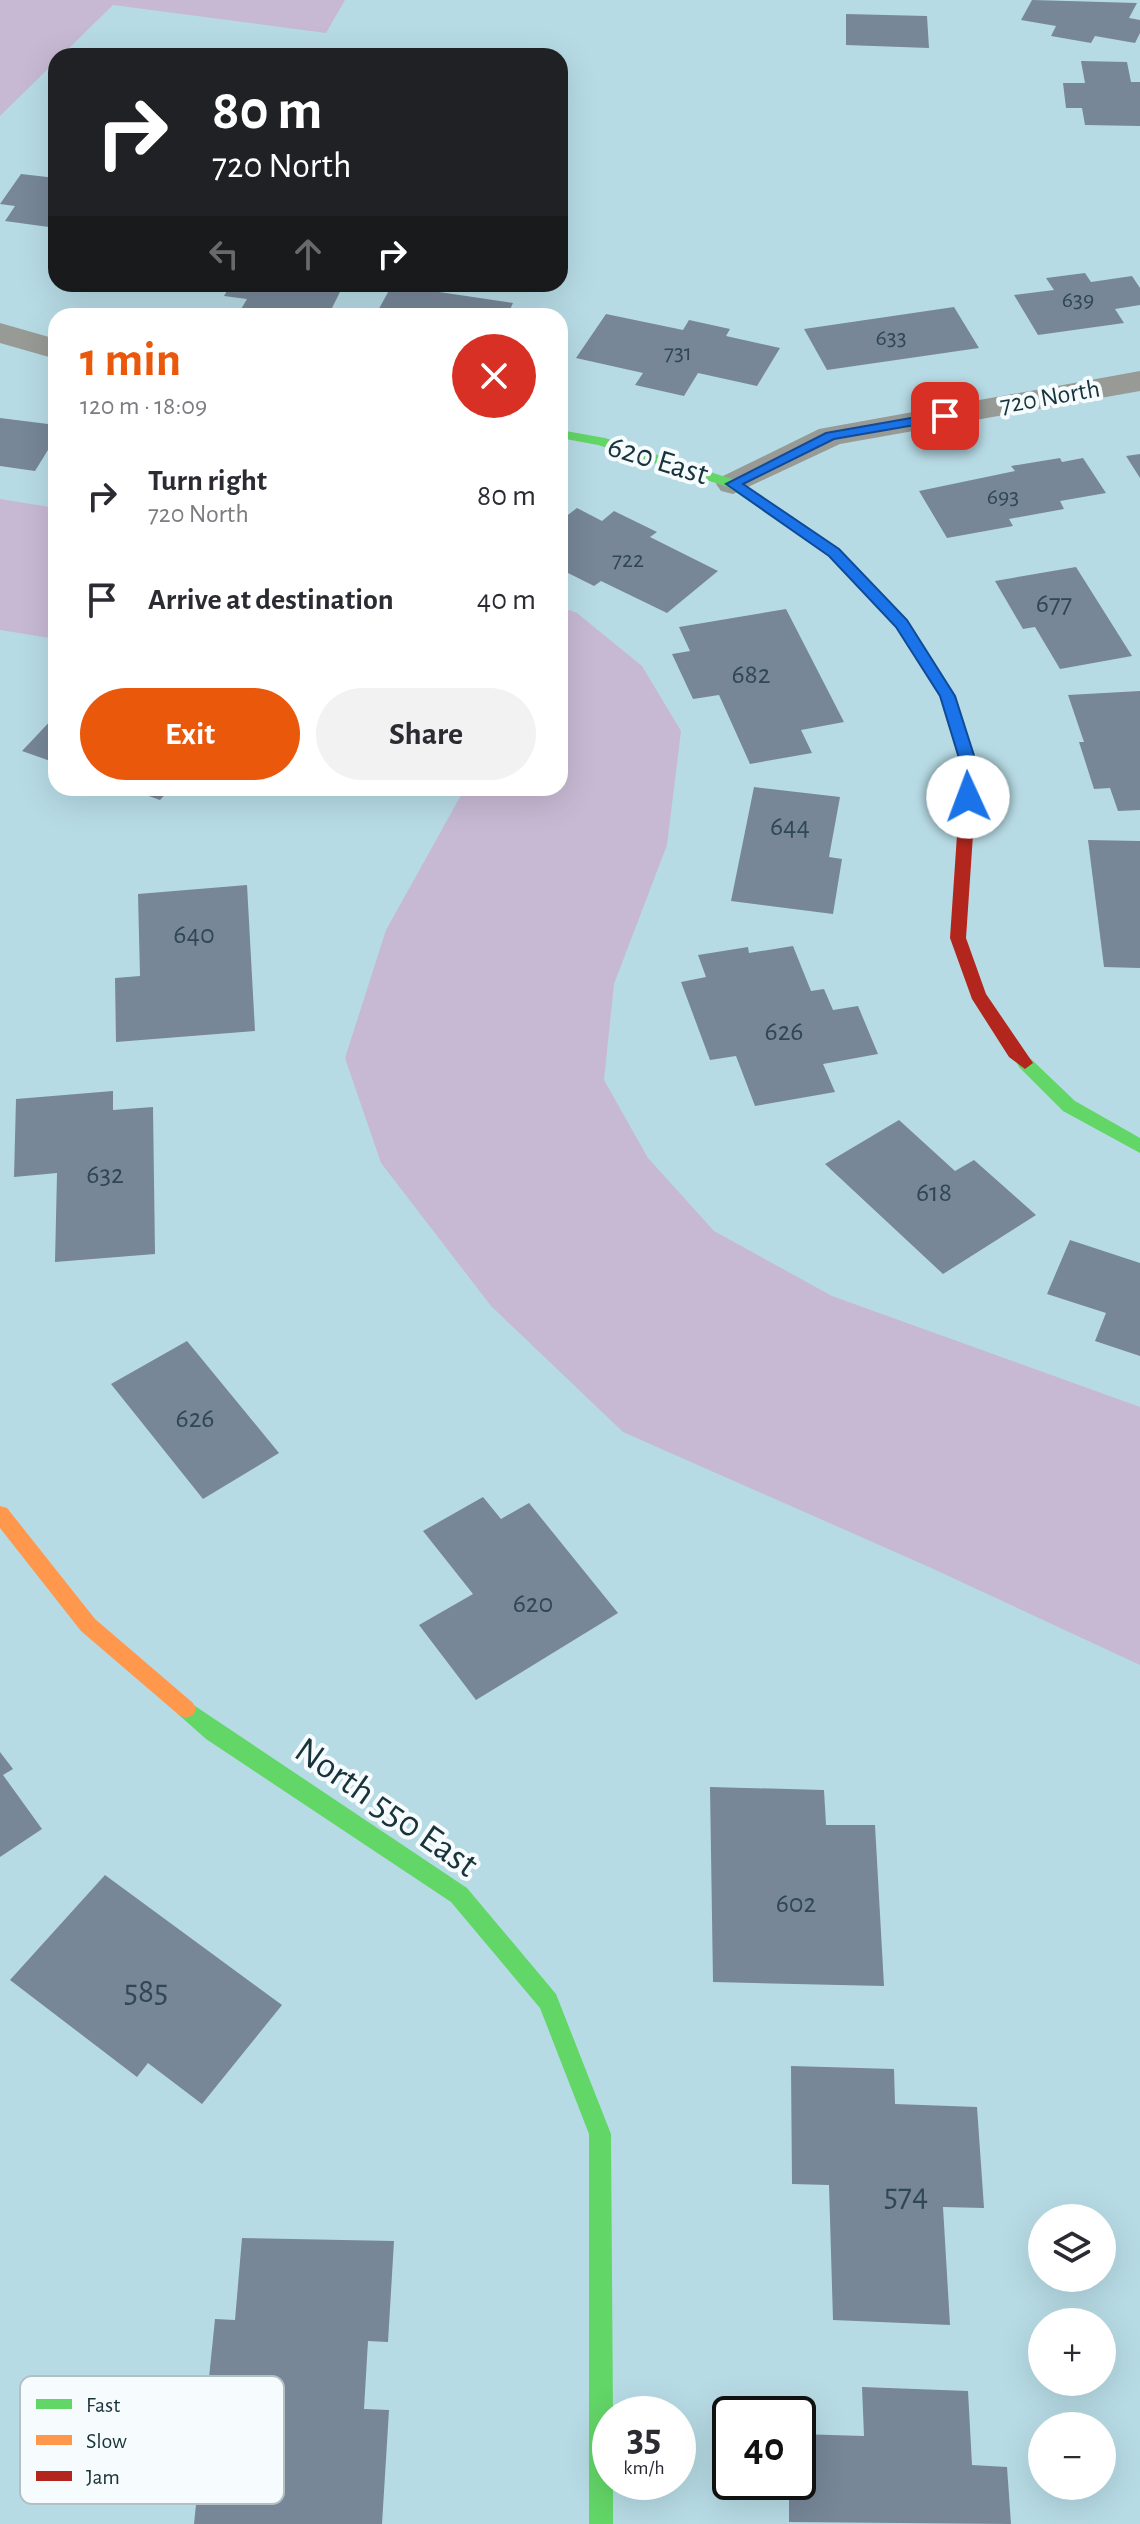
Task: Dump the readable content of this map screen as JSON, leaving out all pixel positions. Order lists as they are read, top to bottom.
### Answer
{
  "streets": {
    "street": ["720 North", "620 East", "North 550 East"]
  },
  "crossings": [
    ["720 North", "620 East"]
  ],
  "house_numbers": [
    "639",
    "633",
    "731",
    "693",
    "722",
    "677",
    "682",
    "644",
    "640",
    "626",
    "632",
    "618",
    "626",
    "620",
    "602",
    "585",
    "574"
  ],
  "legend": ["Fast", "Slow", "Jam"],
  "page": {
    "turn": ["80 m", "720 North"],
    "heading": ["1 min", "120 m · 18:09"],
    "list": [
      {
        "name": "Turn right",
        "note": "720 North",
        "value": "80 m"
      },
      {
        "name": "Arrive at destination",
        "value": "40 m"
      }
    ],
    "buttons": ["Exit", "Share"],
    "map_buttons": ["+", "−"],
    "speed": "35 km/h",
    "limit": "40"
  }
}
